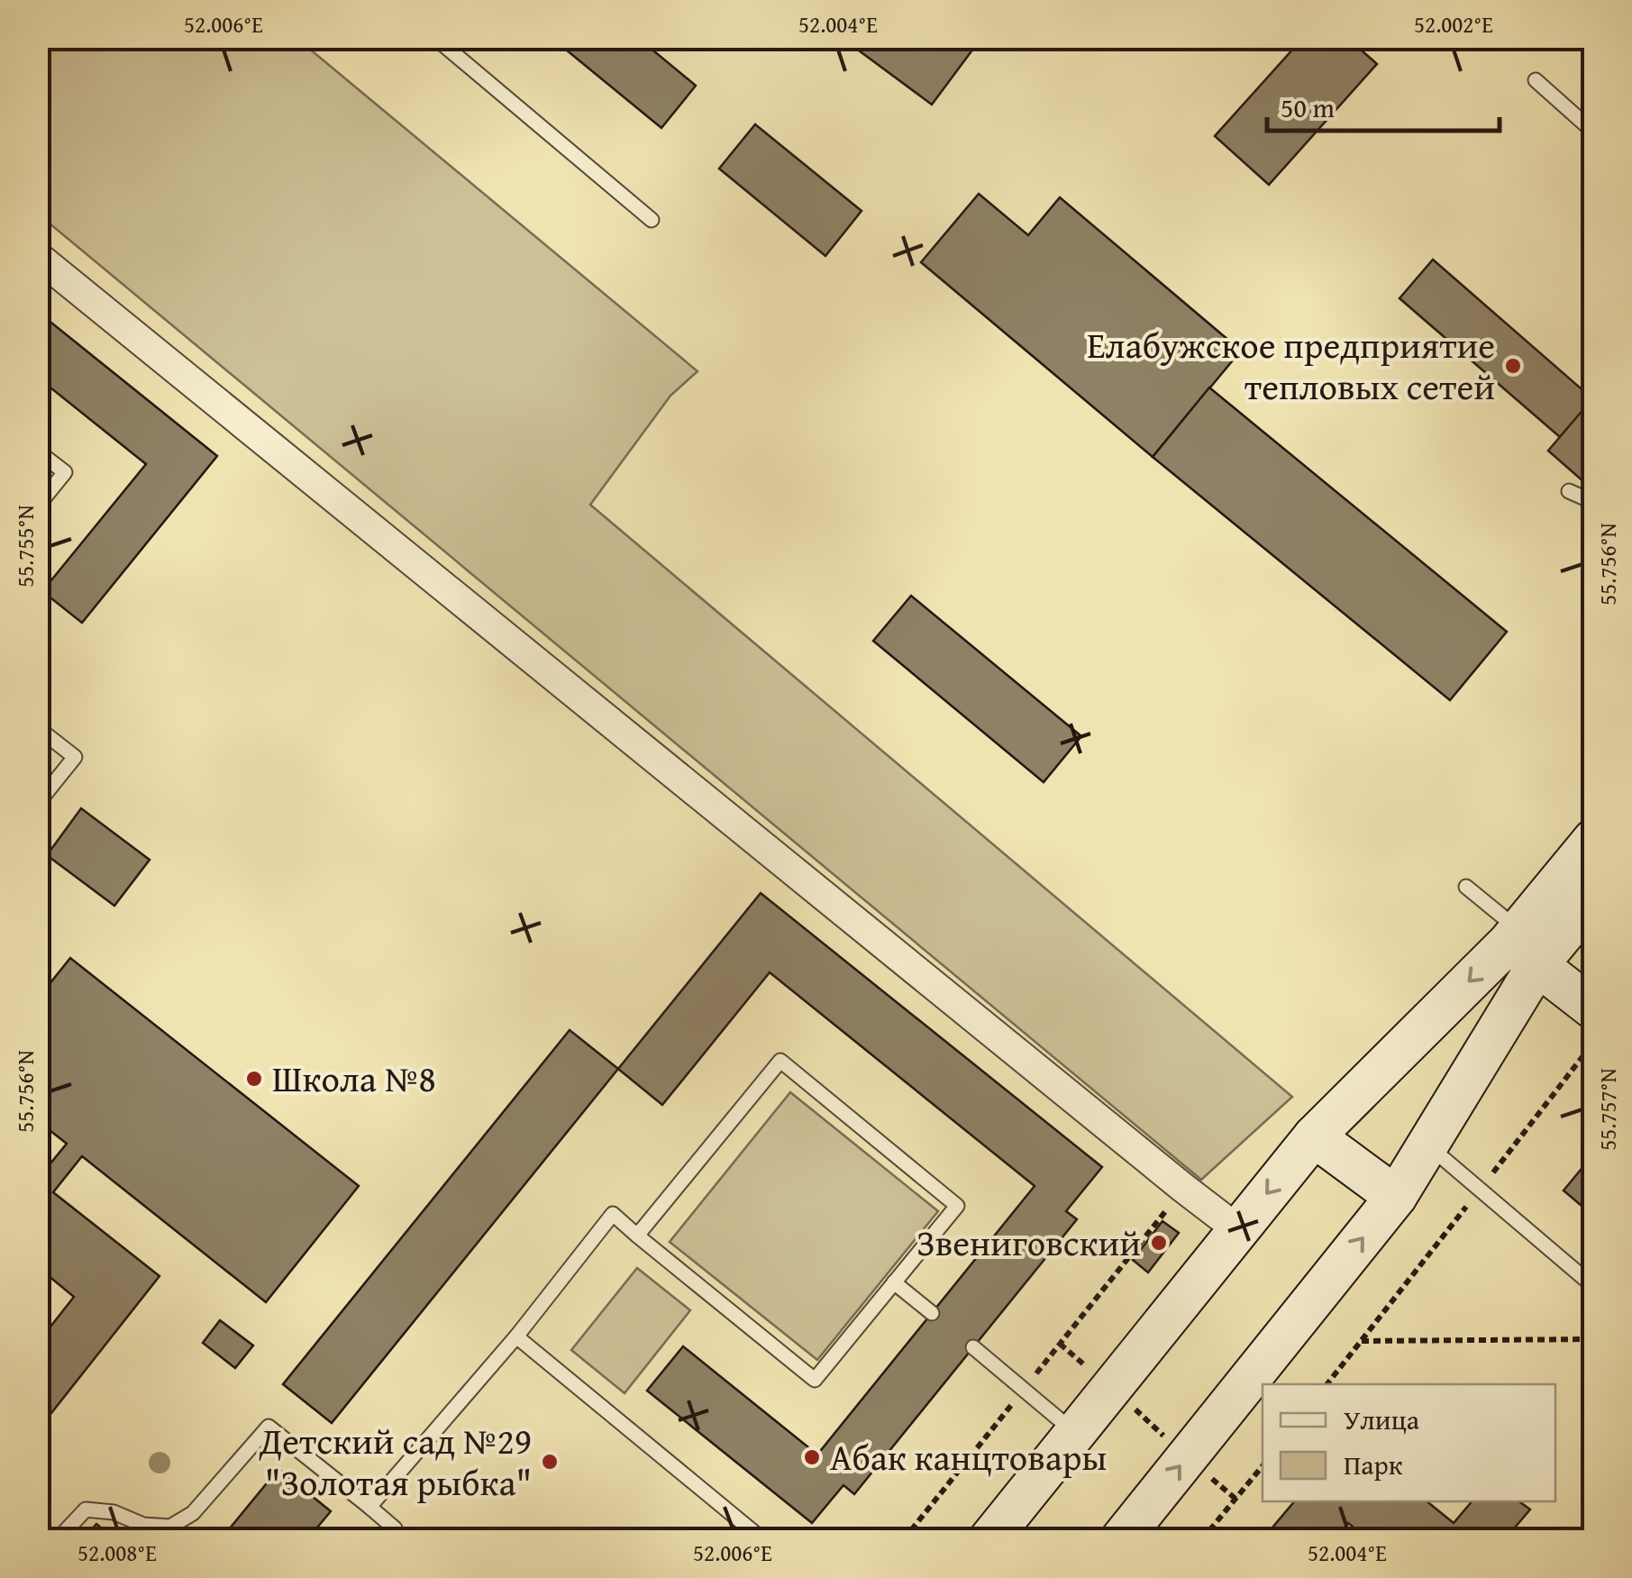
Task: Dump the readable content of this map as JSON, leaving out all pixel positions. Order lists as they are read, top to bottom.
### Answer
{
  "places": [
    "Елабужское предприятие тепловых сетей",
    "Школа №8",
    "Звениговский",
    "Абак канцтовары",
    "Детский сад №29 \"Золотая рыбка\""
  ],
  "legend": ["Улица", "Парк"],
  "scale_bar": "50 m",
  "coordinates": [
    "52.006°E",
    "52.004°E",
    "52.002°E",
    "55.755°N",
    "55.756°N",
    "55.757°N",
    "52.008°E"
  ]
}
